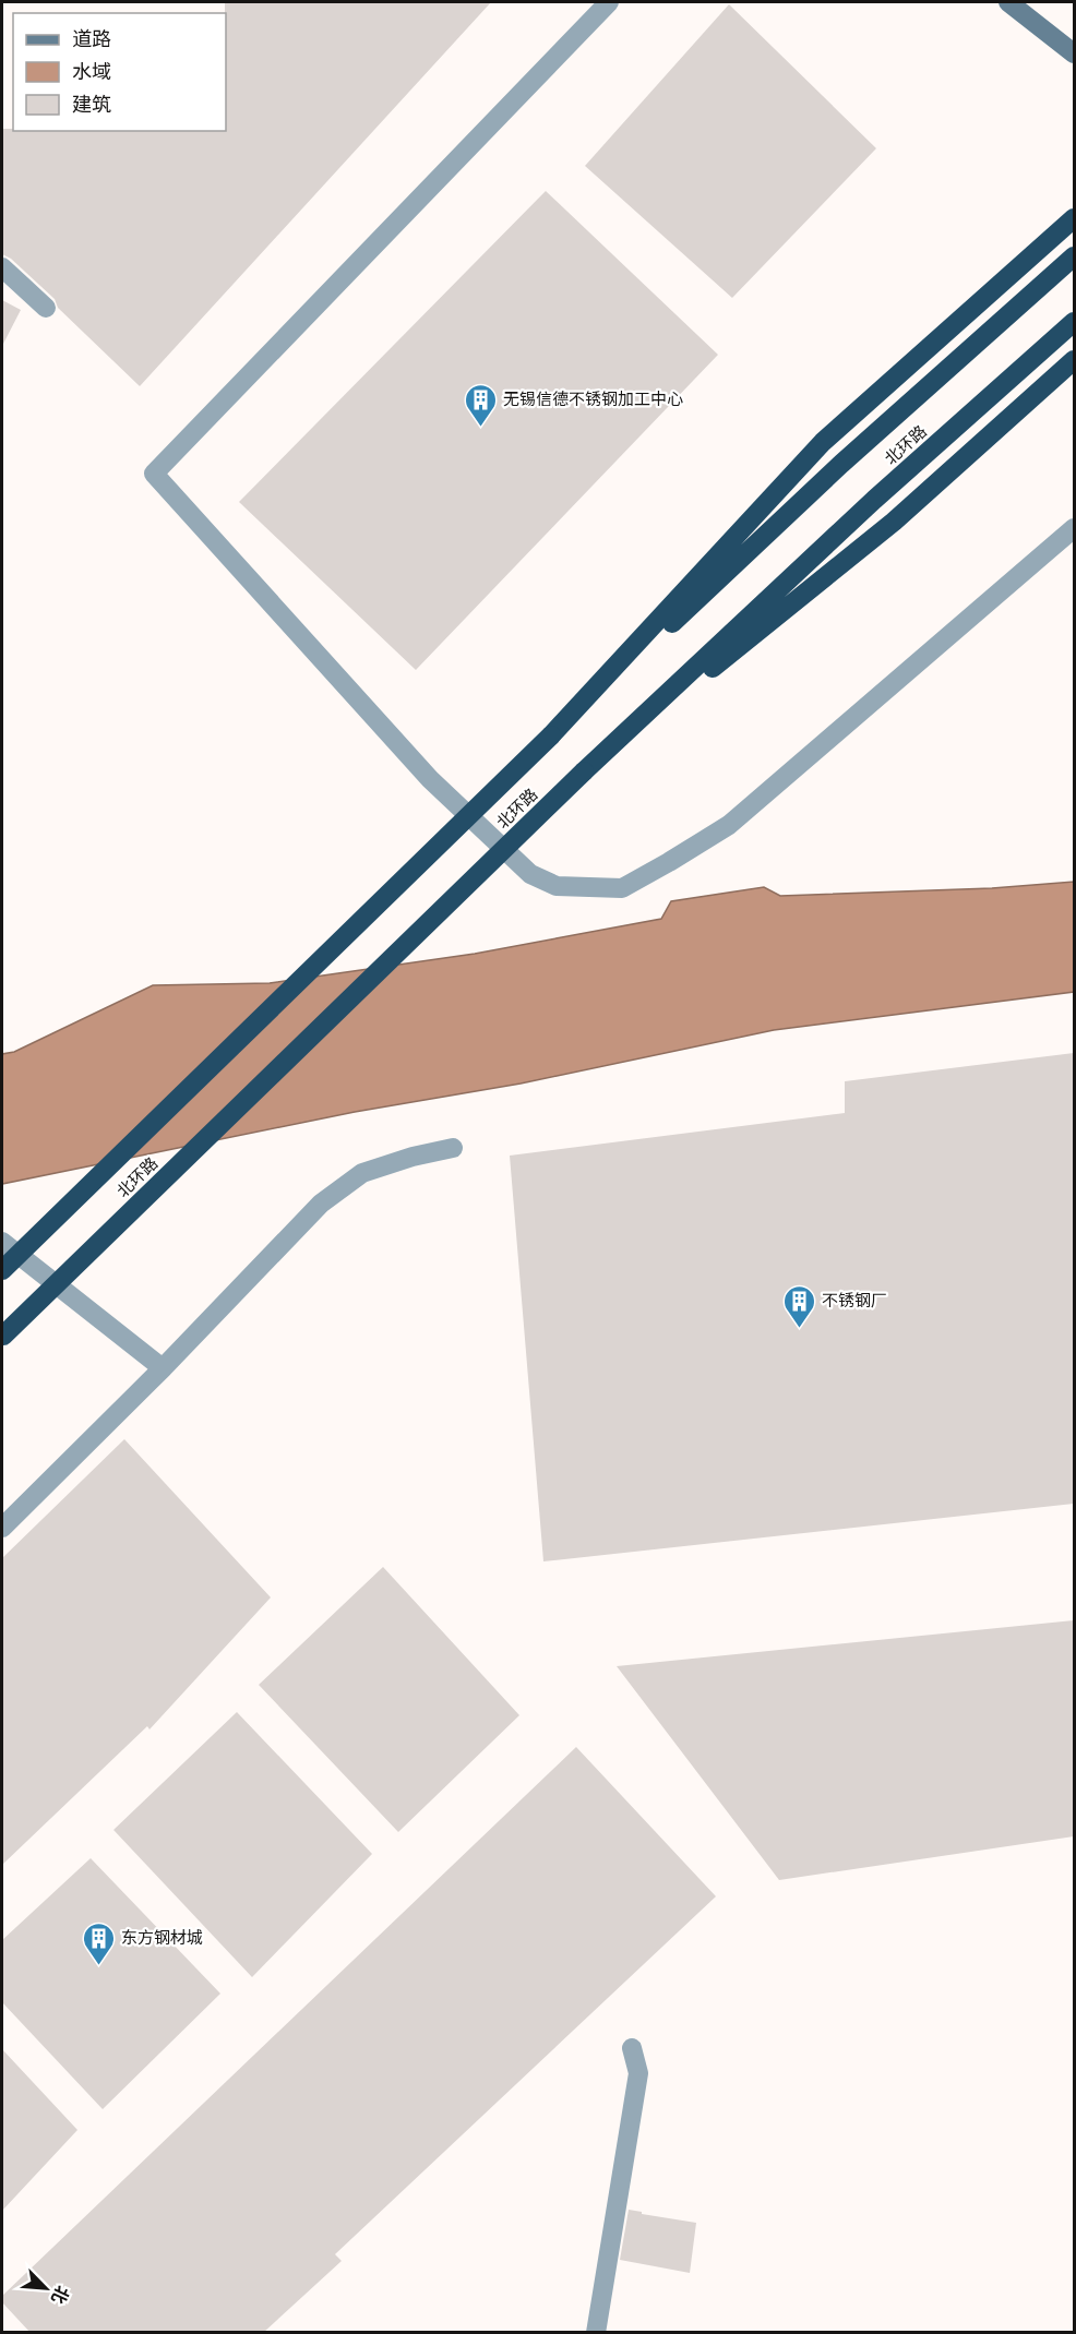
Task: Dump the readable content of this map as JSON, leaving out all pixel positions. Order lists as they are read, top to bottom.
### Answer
{
  "streets": {
    "highway": ["北环路"]
  },
  "places": {
    "building": ["无锡信德不锈钢加工中心", "不锈钢厂", "东方钢材城"]
  },
  "legend": ["道路", "水域", "建筑"],
  "north": "bottom right"
}
